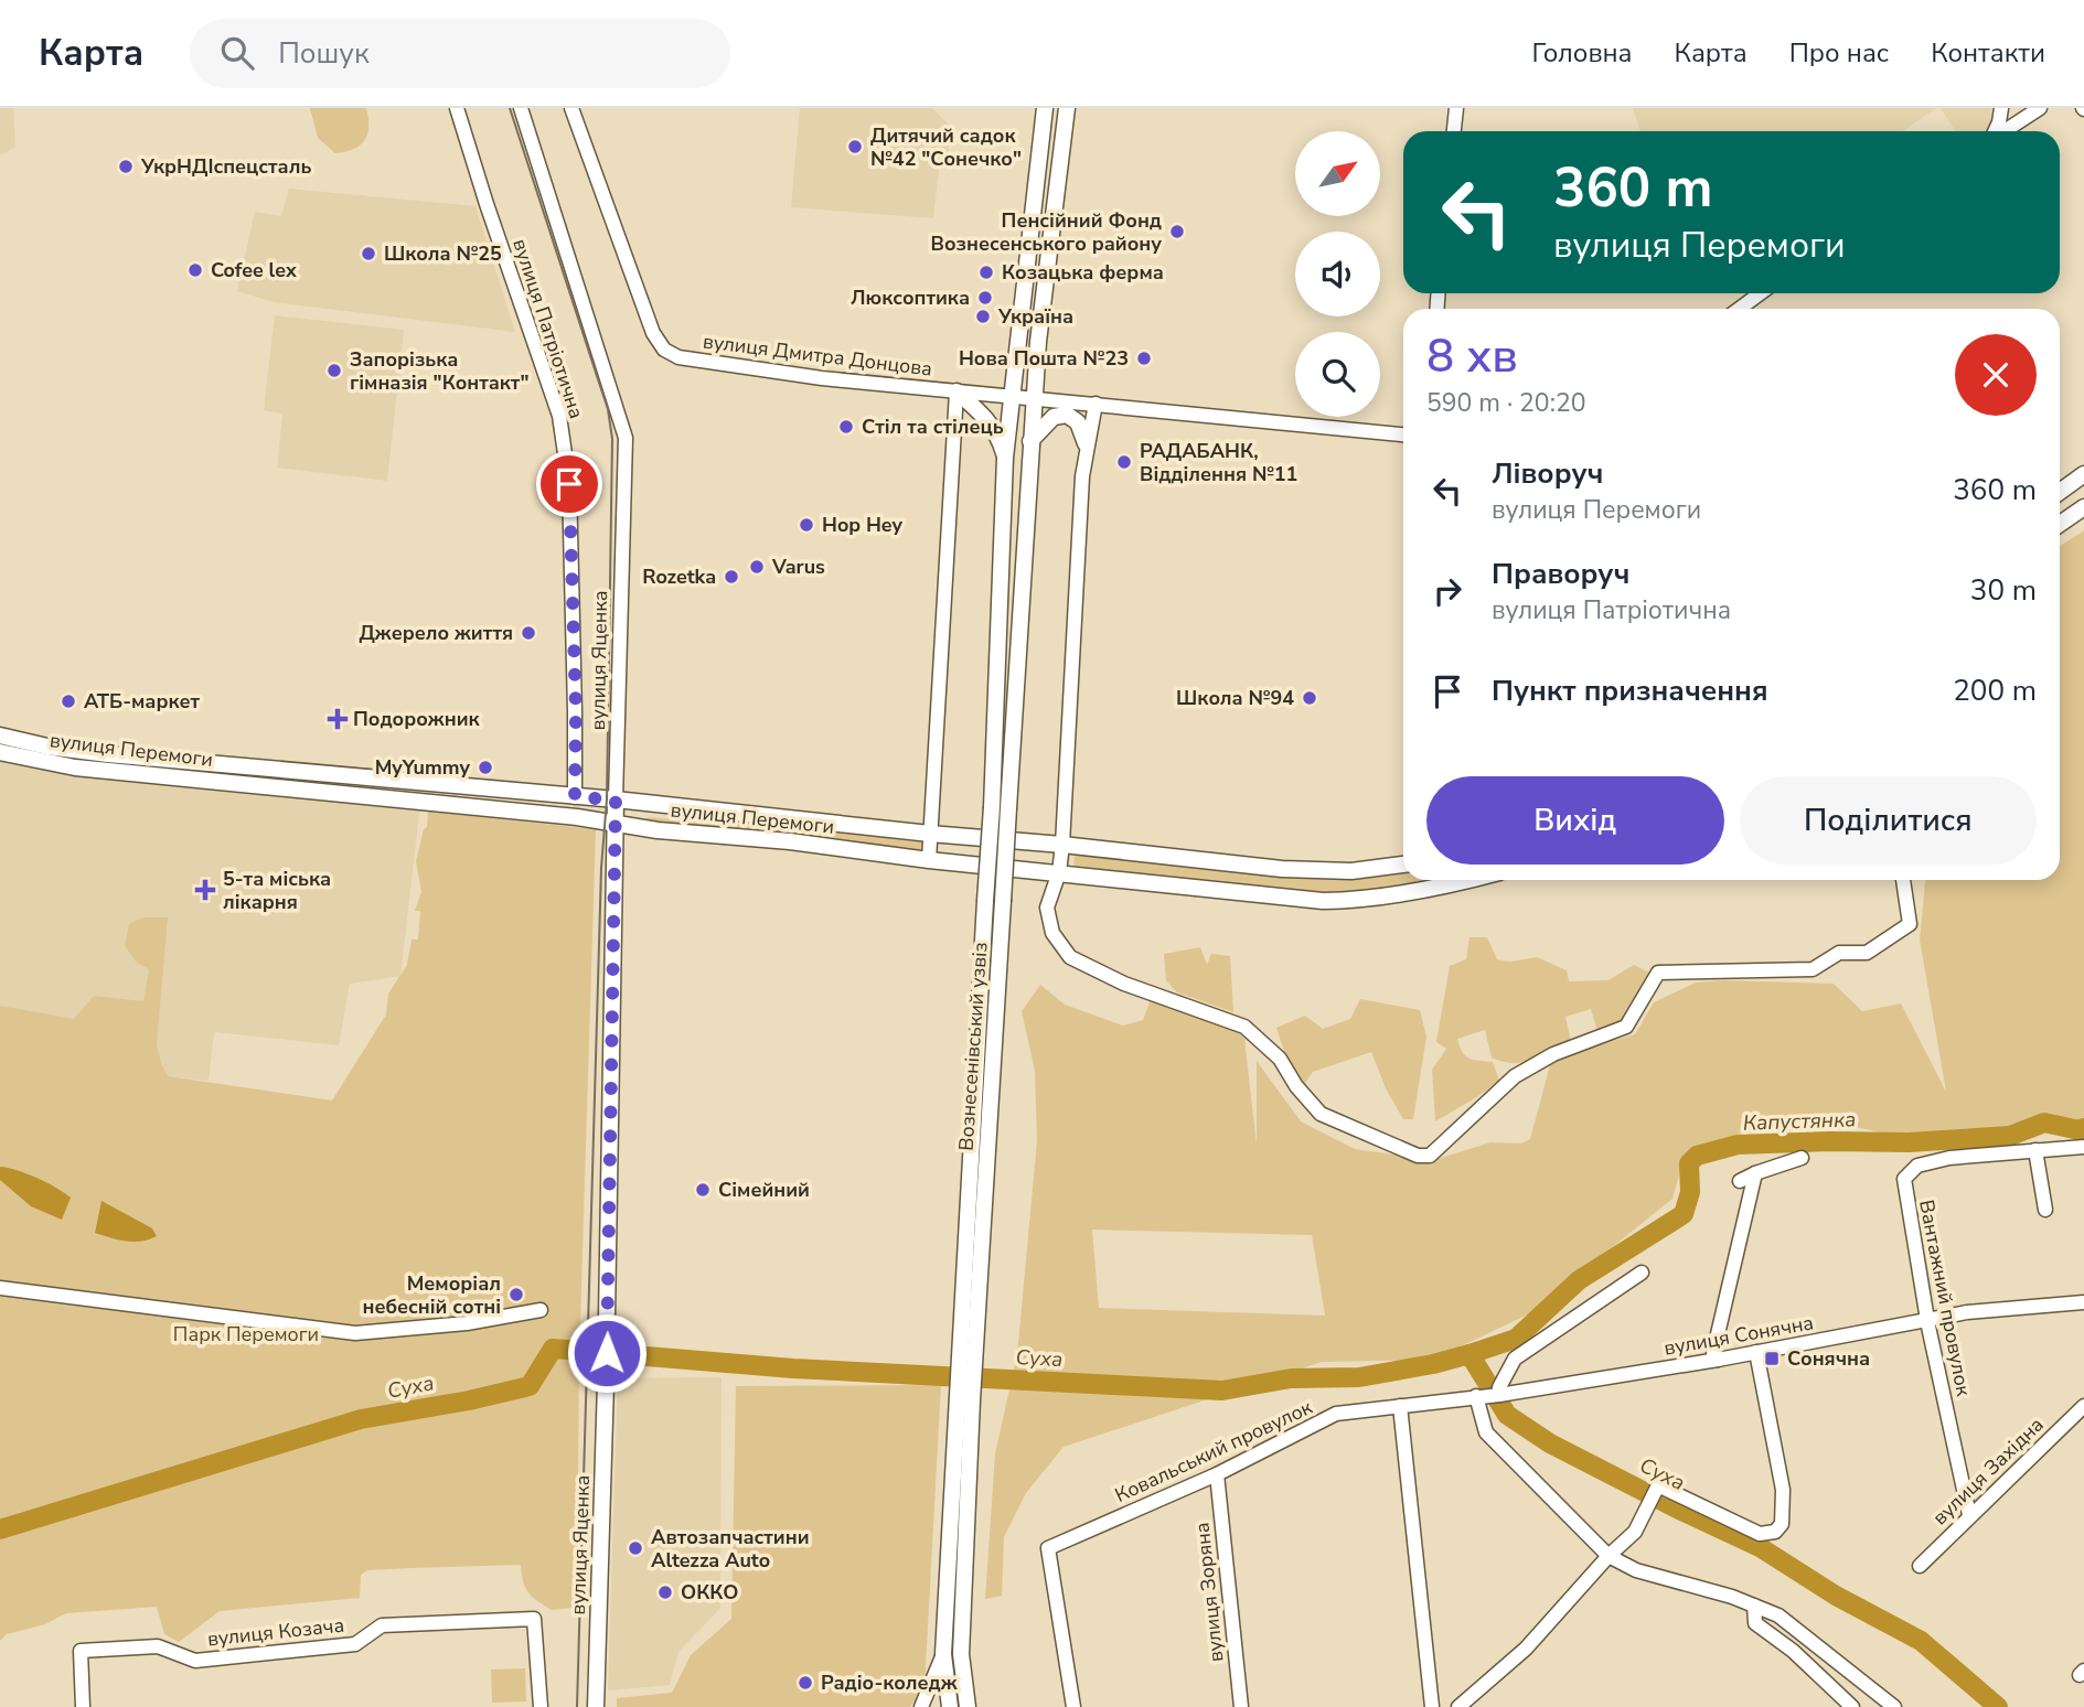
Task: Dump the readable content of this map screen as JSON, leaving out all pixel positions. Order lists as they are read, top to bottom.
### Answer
{
  "streets": {
    "main road": ["вулиця Яценка", "вулиця Перемоги", "Вознесенівський узвіз"],
    "street": [
      "вулиця Патріотична",
      "вулиця Дмитра Донцова",
      "Вантажний провулок",
      "вулиця Сонячна",
      "Ковальський провулок",
      "вулиця Західна",
      "вулиця Зоряна",
      "вулиця Козача"
    ]
  },
  "crossings": [
    ["вулиця Патріотична", "вулиця Перемоги"],
    ["вулиця Дмитра Донцова", "Вознесенівський узвіз"],
    ["вулиця Яценка", "вулиця Перемоги"],
    ["Вантажний провулок", "вулиця Сонячна"],
    ["Вантажний провулок", "вулиця Західна"],
    ["вулиця Сонячна", "Ковальський провулок"],
    ["Ковальський провулок", "вулиця Зоряна"]
  ],
  "water": ["Капустянка", "Суха"],
  "parks": ["Парк Перемоги"],
  "places": {
    "other": [
      "Дитячий садок №42 \"Сонечко\"",
      "УкрНДІспецсталь",
      "Пенсійний Фонд Вознесенського району",
      "Школа №25",
      "Cofee lex",
      "Козацька ферма",
      "Люксоптика",
      "Україна",
      "Нова Пошта №23",
      "Запорізька гімназія \"Контакт\"",
      "Стіл та стілець",
      "РАДАБАНК, Відділення №11",
      "Hop Hey",
      "Varus",
      "Rozetka",
      "Джерело життя",
      "Школа №94",
      "АТБ-маркет",
      "MyYummy",
      "Сімейний",
      "Меморіал небесній сотні",
      "Автозапчастини Altezza Auto",
      "ОККО",
      "Радіо-коледж"
    ],
    "health": ["Подорожник", "5-та міська лікарня"],
    "transit": ["Сонячна"]
  },
  "north": "top right",
  "page": {
    "header": "Карта",
    "search": "Пошук",
    "nav": [
      "Головна",
      "Карта",
      "Про нас",
      "Контакти"
    ],
    "turn": ["360 m", "вулиця Перемоги"],
    "heading": ["8 хв", "590 m · 20:20"],
    "list": [
      {
        "name": "Ліворуч",
        "note": "вулиця Перемоги",
        "value": "360 m"
      },
      {
        "name": "Праворуч",
        "note": "вулиця Патріотична",
        "value": "30 m"
      },
      {
        "name": "Пункт призначення",
        "value": "200 m"
      }
    ],
    "buttons": ["Вихід", "Поділитися"]
  }
}
